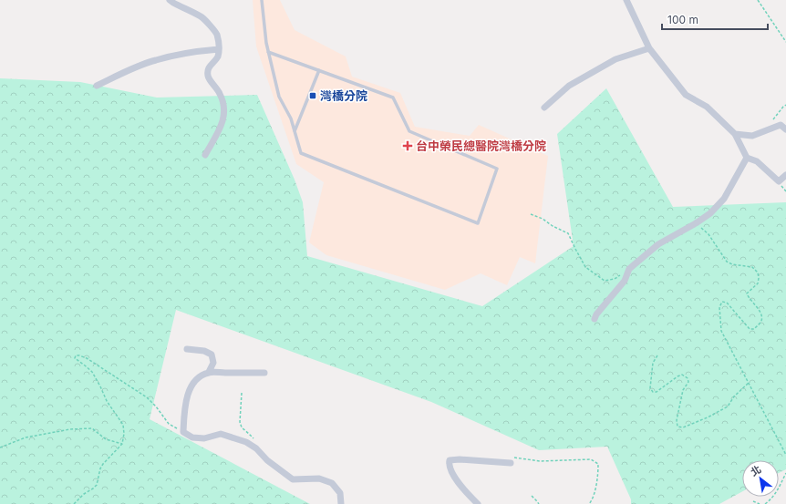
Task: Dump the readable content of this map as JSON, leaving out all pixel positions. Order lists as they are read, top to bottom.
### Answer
{
  "places": {
    "transit": ["灣橋分院"],
    "health": ["台中榮民總醫院灣橋分院"]
  },
  "scale_bar": "100 m",
  "north": "top left"
}
